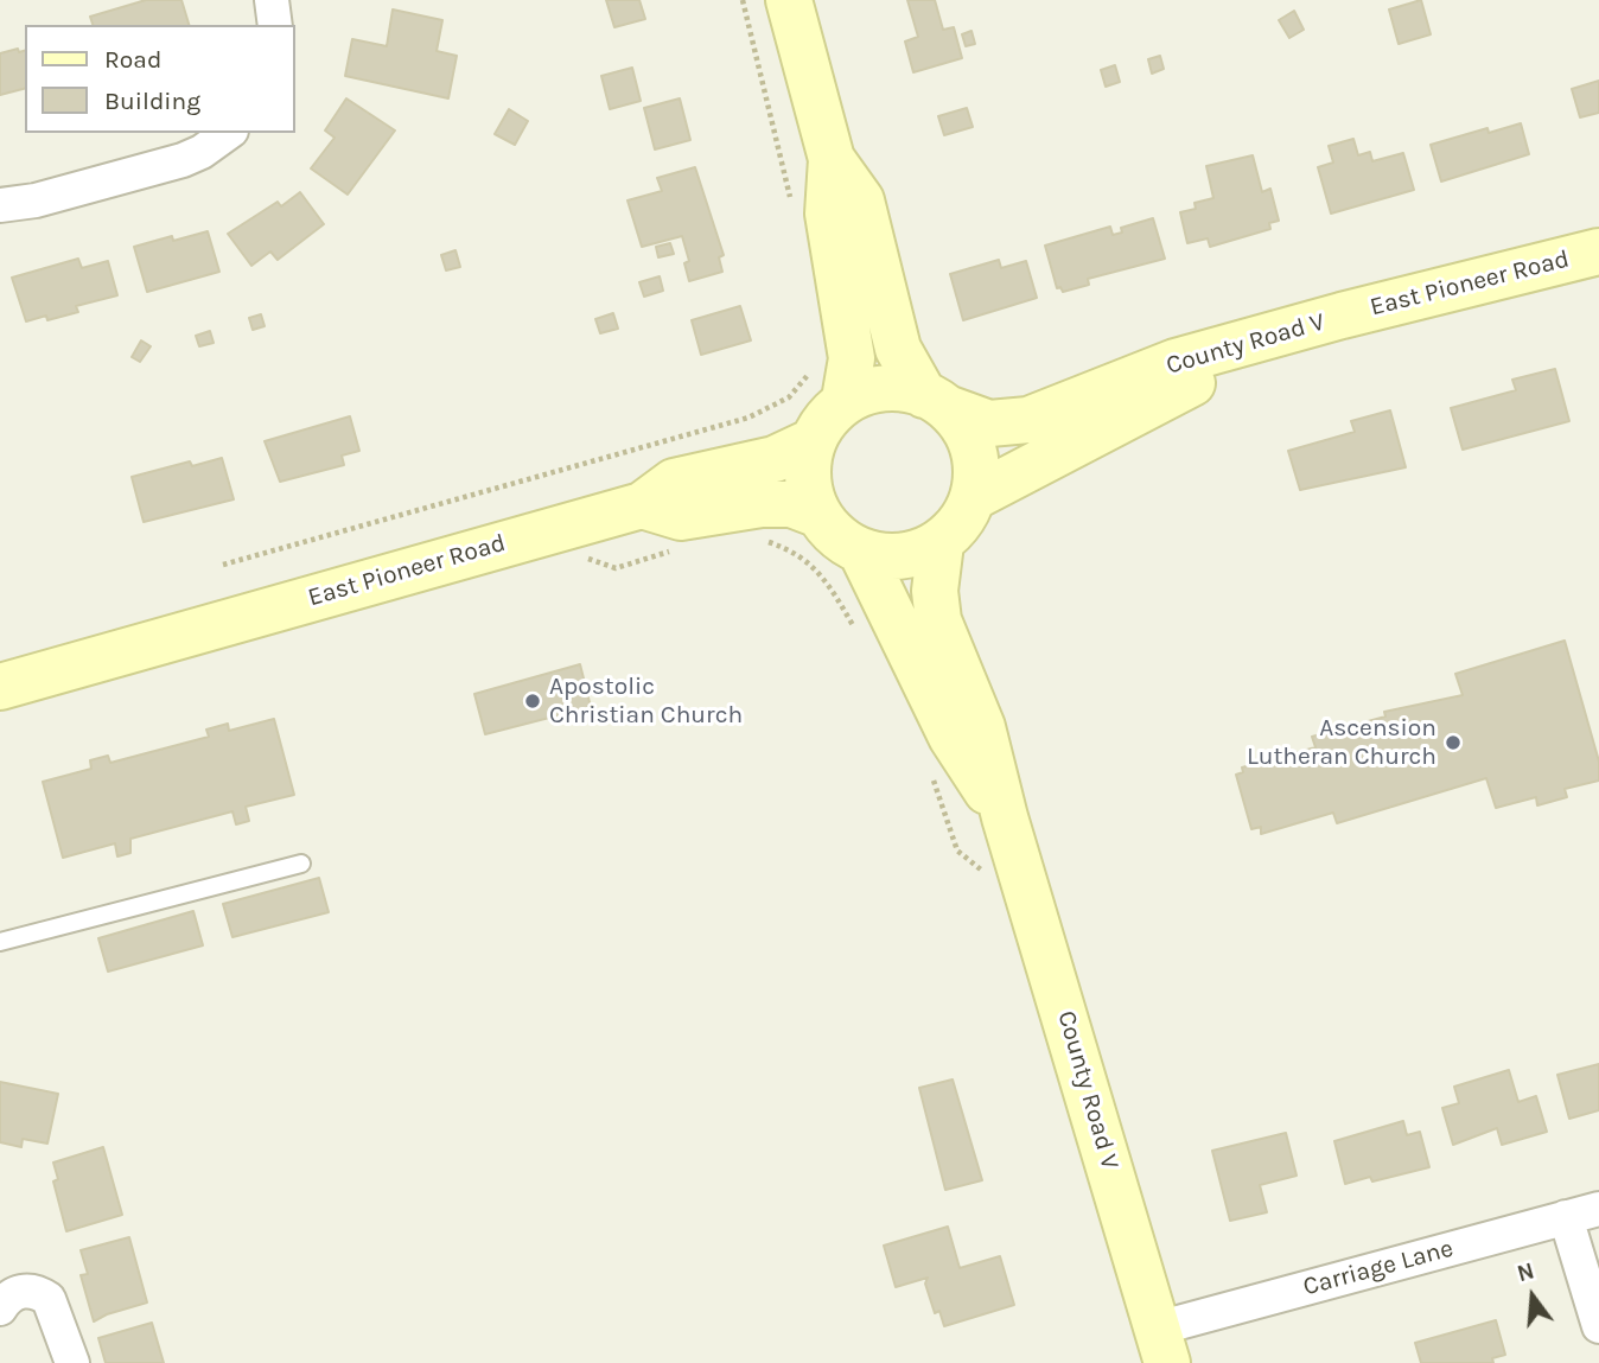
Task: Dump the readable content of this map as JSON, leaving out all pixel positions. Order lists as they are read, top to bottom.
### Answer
{
  "streets": {
    "main road": ["East Pioneer Road", "County Road V"],
    "street": ["Carriage Lane"]
  },
  "crossings": [
    ["East Pioneer Road", "County Road V"],
    ["County Road V", "Carriage Lane"]
  ],
  "places": ["Apostolic Christian Church", "Ascension Lutheran Church"],
  "legend": ["Road", "Building"],
  "north": "top"
}
